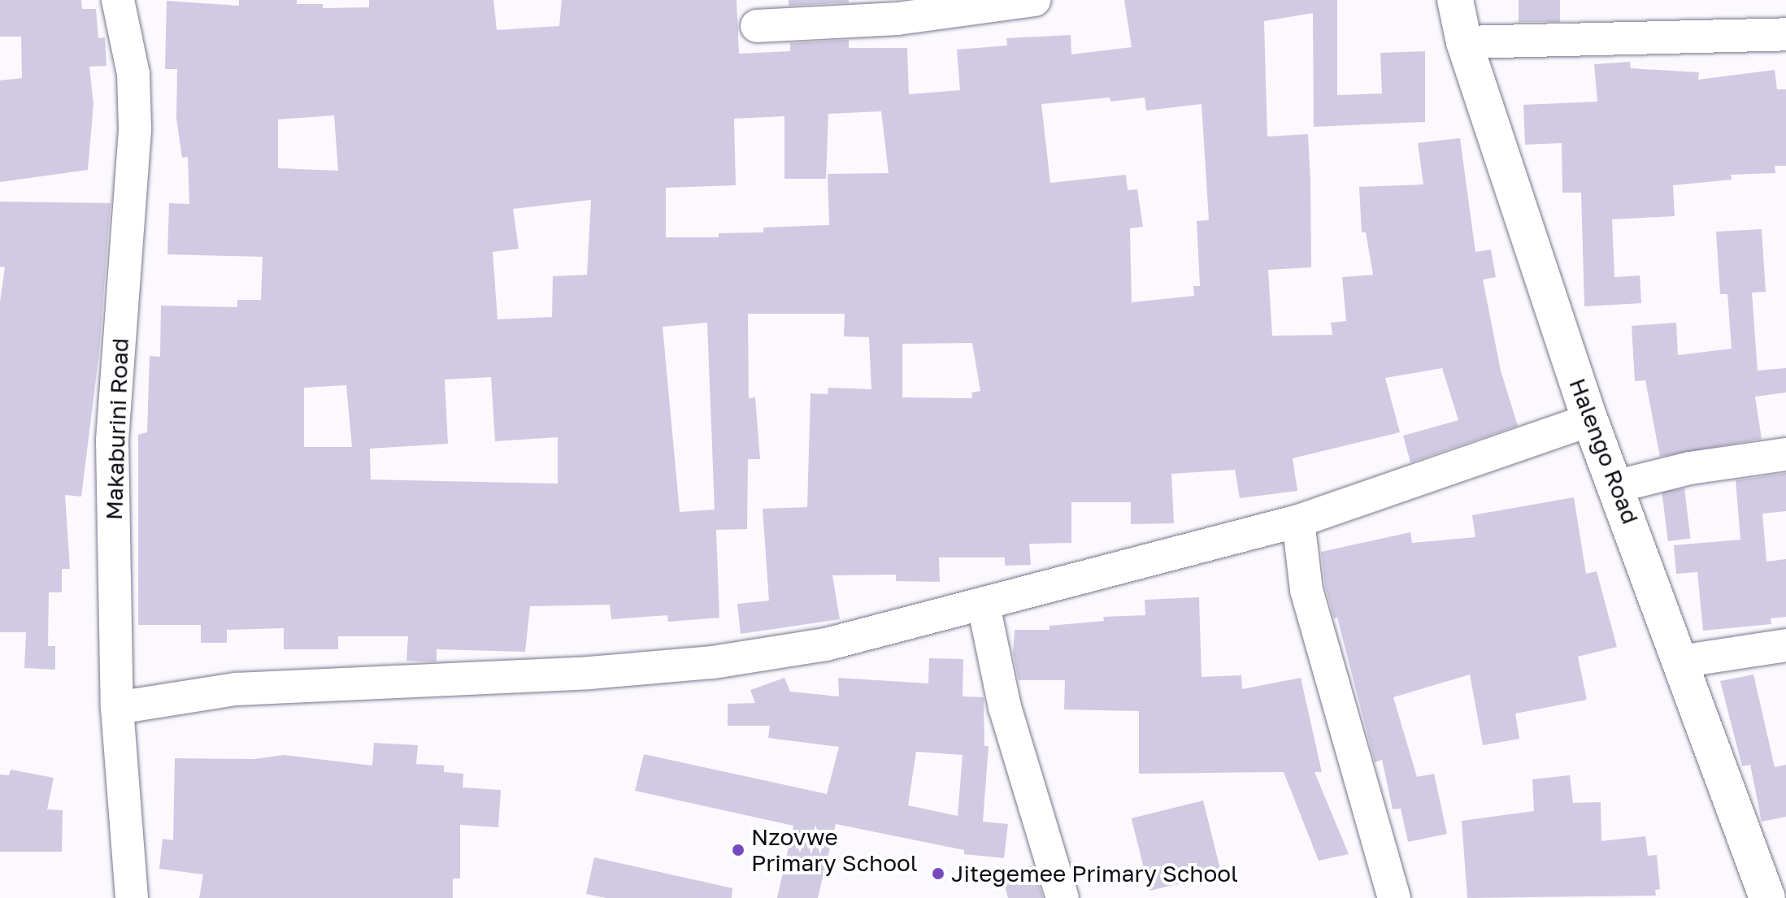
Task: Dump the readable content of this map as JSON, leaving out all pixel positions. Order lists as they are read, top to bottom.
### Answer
{
  "streets": {
    "street": ["Makaburini Road", "Halengo Road"]
  },
  "places": ["Nzovwe Primary School", "Jitegemee Primary School"]
}
